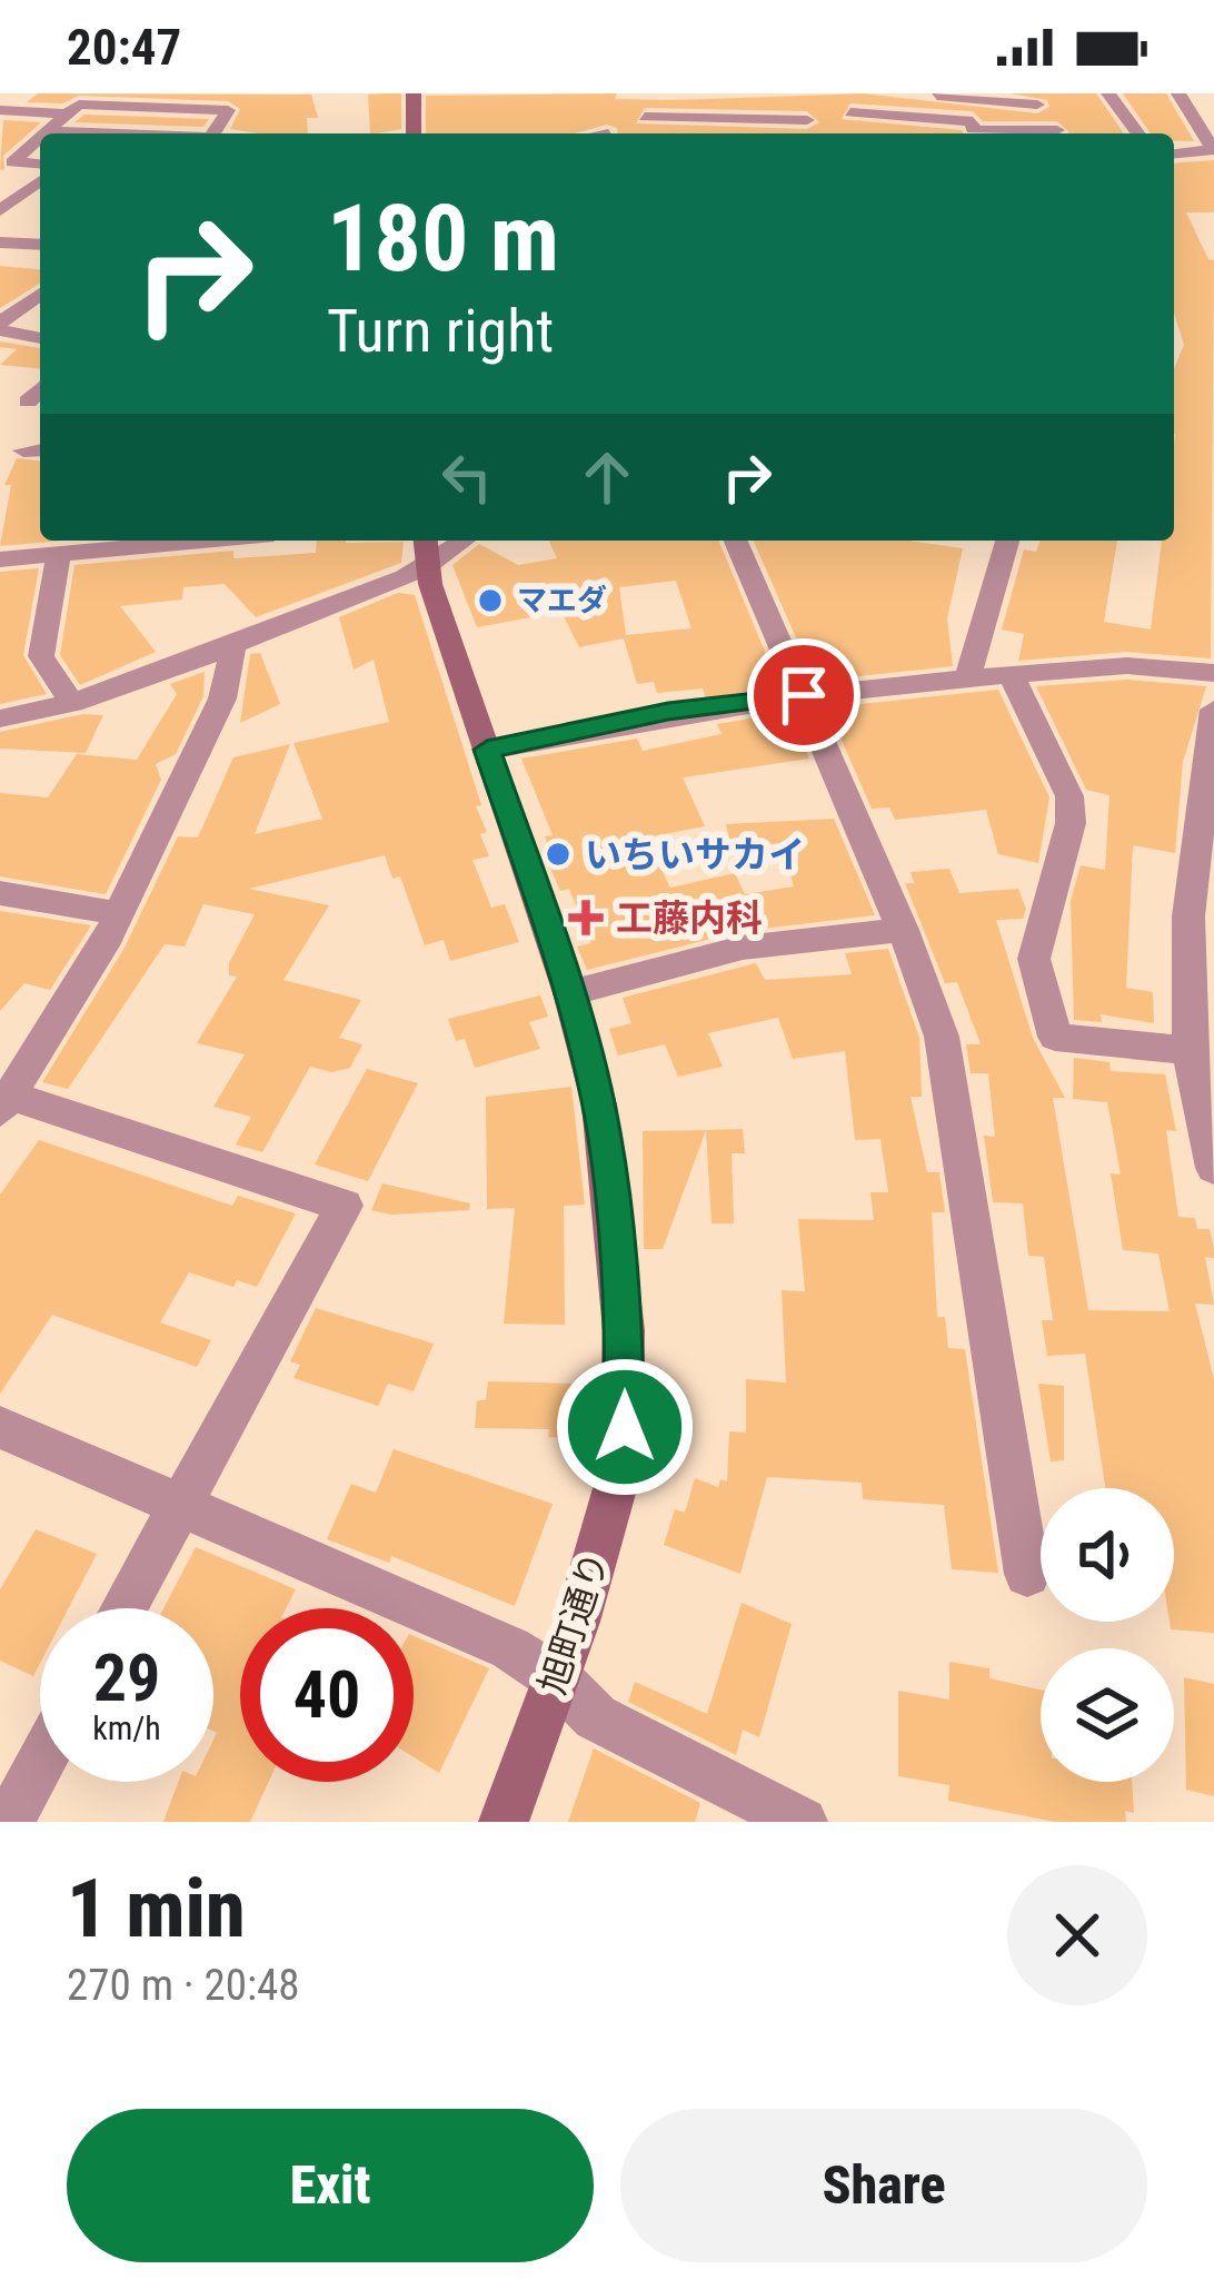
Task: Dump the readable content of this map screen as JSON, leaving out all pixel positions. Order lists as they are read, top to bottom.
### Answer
{
  "streets": {
    "street": ["旭町通り"]
  },
  "places": {
    "other": ["マエダ", "いちいサカイ"],
    "health": ["工藤内科"]
  },
  "page": {
    "status": "20:47",
    "turn": ["180 m", "Turn right"],
    "speed": "29 km/h",
    "limit": "40",
    "heading": ["1 min", "270 m · 20:48"],
    "buttons": ["Exit", "Share"]
  }
}
